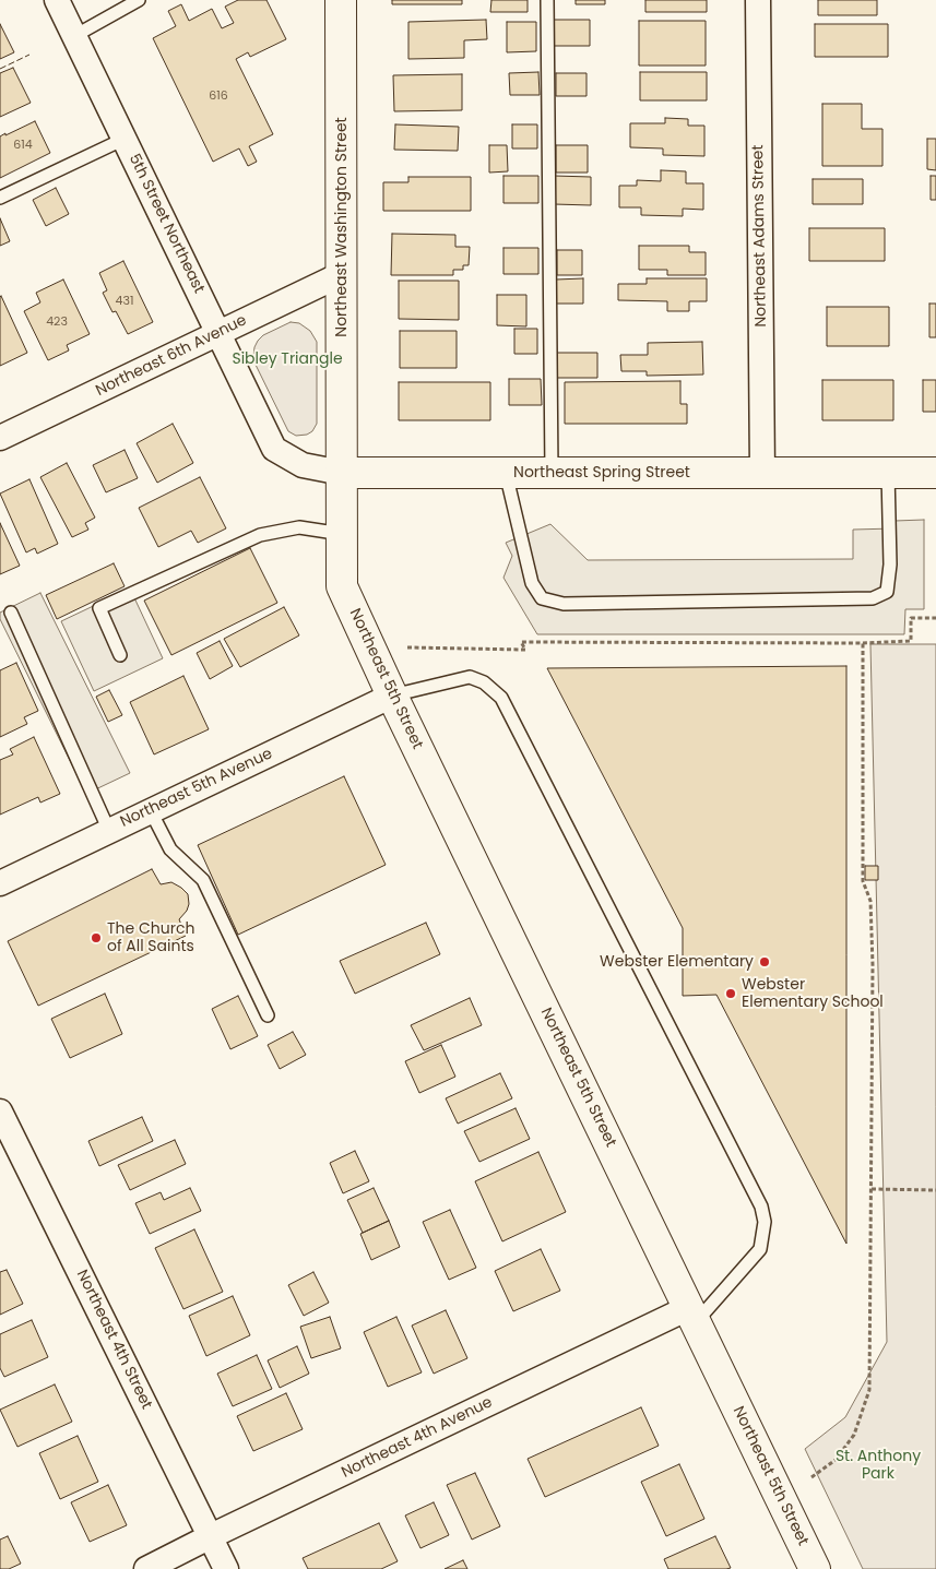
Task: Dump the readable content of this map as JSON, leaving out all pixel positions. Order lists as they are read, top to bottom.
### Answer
{
  "streets": {
    "street": [
      "5th Street Northeast",
      "Northeast Washington Street",
      "Northeast Adams Street",
      "Northeast 6th Avenue",
      "Northeast Spring Street",
      "Northeast 5th Street",
      "Northeast 5th Avenue",
      "Northeast 4th Street",
      "Northeast 4th Avenue"
    ]
  },
  "crossings": [
    ["5th Street Northeast", "Northeast 6th Avenue"],
    ["5th Street Northeast", "Northeast Spring Street"],
    ["Northeast Washington Street", "Northeast 6th Avenue"],
    ["Northeast Washington Street", "Northeast Spring Street"],
    ["Northeast Washington Street", "Northeast 5th Street"],
    ["Northeast Adams Street", "Northeast Spring Street"],
    ["Northeast 5th Street", "Northeast 5th Avenue"],
    ["Northeast 5th Street", "Northeast 4th Avenue"],
    ["Northeast 4th Street", "Northeast 4th Avenue"]
  ],
  "parks": ["Sibley Triangle", "St. Anthony Park"],
  "places": ["The Church of All Saints", "Webster Elementary", "Webster Elementary School"],
  "house_numbers": [
    "616",
    "614",
    "431",
    "423"
  ]
}
